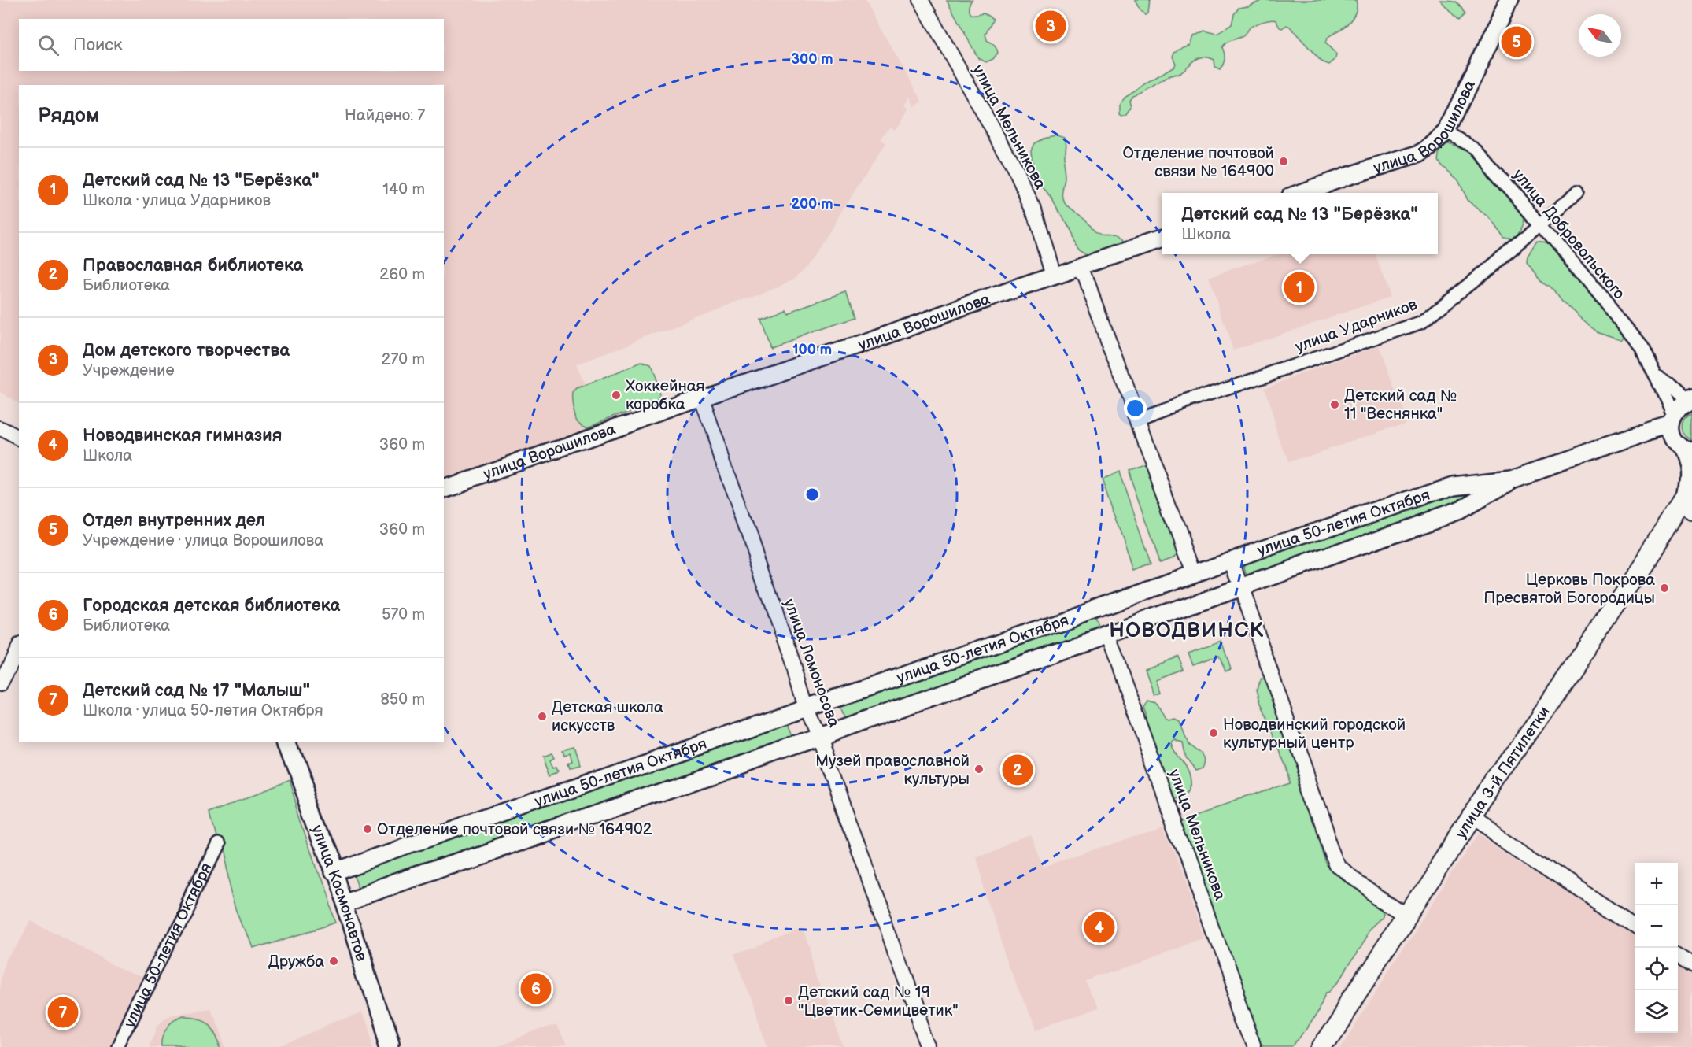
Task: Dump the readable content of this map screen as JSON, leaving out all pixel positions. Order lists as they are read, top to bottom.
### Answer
{
  "streets": {
    "main road": [
      "улица Ворошилова",
      "улица 50-летия Октября",
      "улица 3-й Пятилетки",
      "улица Космонавтов"
    ],
    "street": [
      "улица Мельникова",
      "улица Добровольского",
      "улица Ударников",
      "улица Ломоносова"
    ]
  },
  "crossings": [
    ["улица Ворошилова", "улица Мельникова"],
    ["улица Ворошилова", "улица Добровольского"],
    ["улица Ворошилова", "улица Ломоносова"],
    ["улица Мельникова", "улица 50-летия Октября"],
    ["улица Добровольского", "улица Ударников"],
    ["улица Добровольского", "улица 50-летия Октября"],
    ["улица 50-летия Октября", "улица Ломоносова"],
    ["улица 50-летия Октября", "улица Космонавтов"]
  ],
  "districts": ["НОВОДВИНСК"],
  "places": [
    "Отделение почтовой связи № 164900",
    "Хоккейная коробка",
    "Детский сад № 11 \"Веснянка\"",
    "Церковь Покрова Пресвятой Богородицы",
    "Детская школа искусств",
    "Новодвинский городской культурный центр",
    "Музей православной культуры",
    "Отделение почтовой связи № 164902",
    "Дружба",
    "Детский сад № 19 \"Цветик-Семицветик\""
  ],
  "north": "top left",
  "page": {
    "pins": [
      "3",
      "5",
      "1",
      "2",
      "4",
      "6",
      "7"
    ],
    "search": "Поиск",
    "heading": ["Рядом", "Найдено: 7"],
    "list": [
      {
        "mark": "1",
        "name": "Детский сад № 13 \"Берёзка\"",
        "note": "Школа · улица Ударников",
        "value": "140 m"
      },
      {
        "mark": "2",
        "name": "Православная библиотека",
        "note": "Библиотека",
        "value": "260 m"
      },
      {
        "mark": "3",
        "name": "Дом детского творчества",
        "note": "Учреждение",
        "value": "270 m"
      },
      {
        "mark": "4",
        "name": "Новодвинская гимназия",
        "note": "Школа",
        "value": "360 m"
      },
      {
        "mark": "5",
        "name": "Отдел внутренних дел",
        "note": "Учреждение · улица Ворошилова",
        "value": "360 m"
      },
      {
        "mark": "6",
        "name": "Городская детская библиотека",
        "note": "Библиотека",
        "value": "570 m"
      },
      {
        "mark": "7",
        "name": "Детский сад № 17 \"Малыш\"",
        "note": "Школа · улица 50-летия Октября",
        "value": "850 m"
      }
    ],
    "popup": ["Детский сад № 13 \"Берёзка\"", "Школа"],
    "map_buttons": ["+", "−"]
  },
  "rings": ["300 m", "200 m", "100 m"]
}
